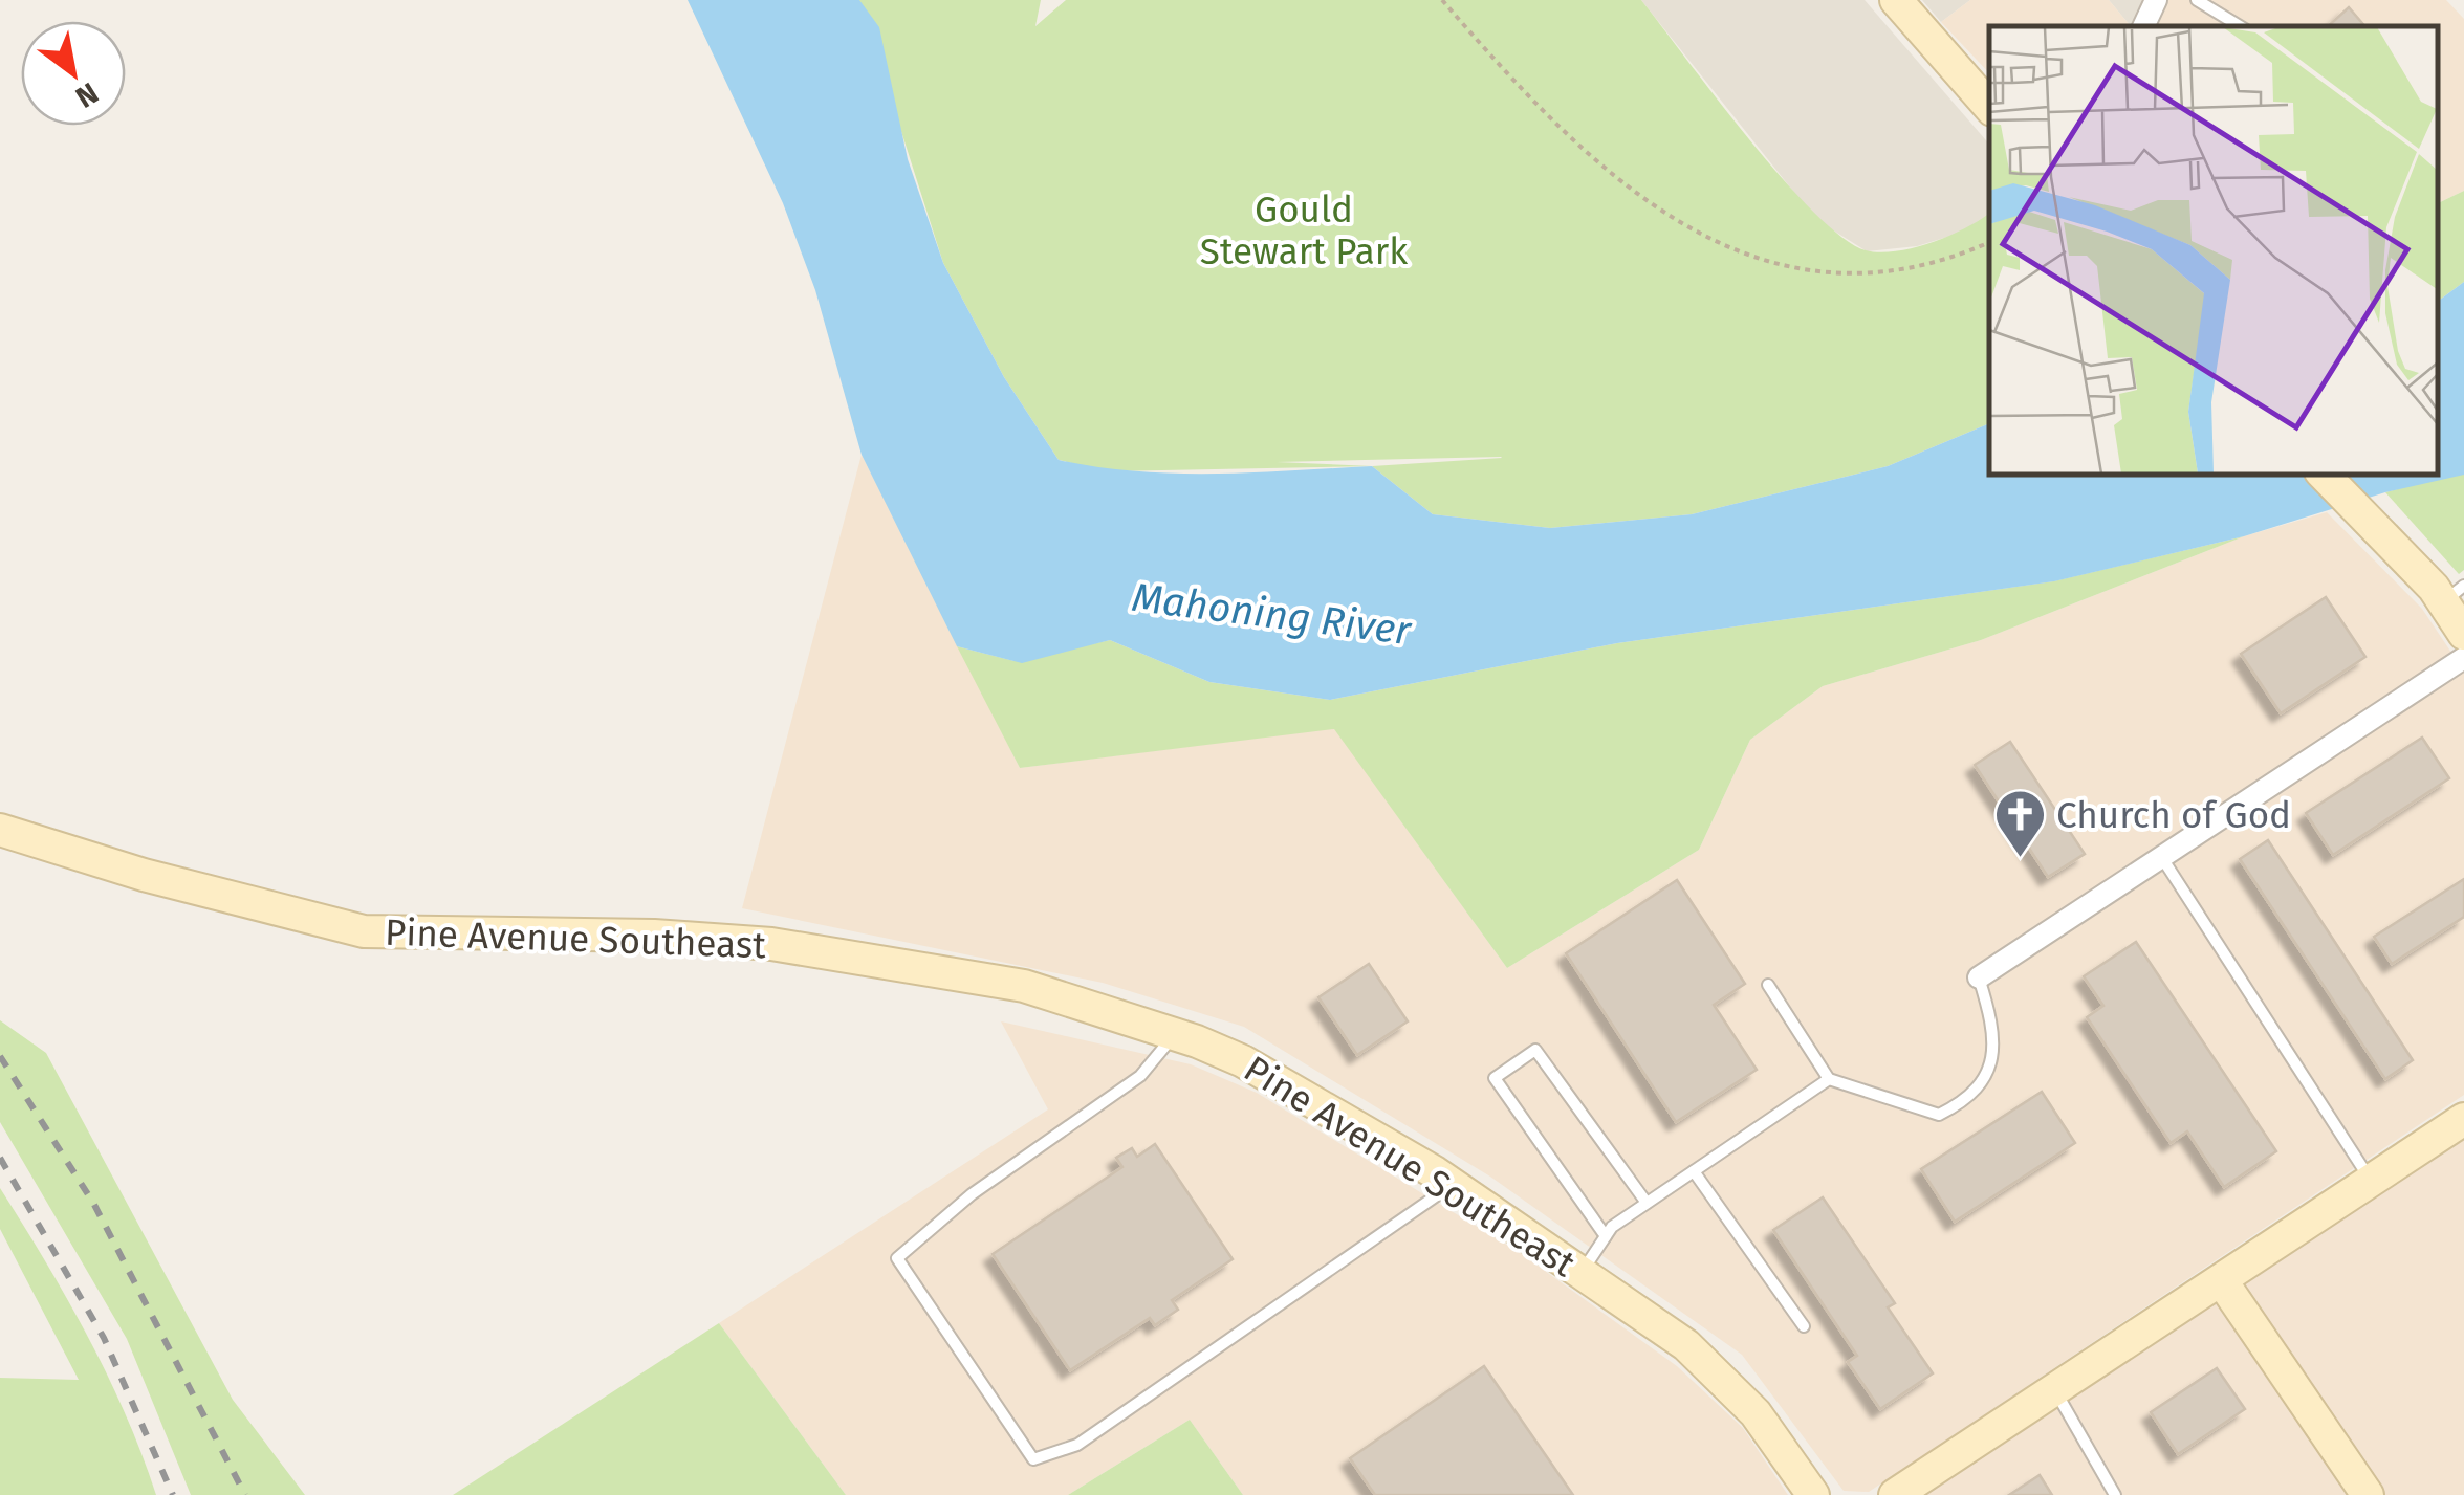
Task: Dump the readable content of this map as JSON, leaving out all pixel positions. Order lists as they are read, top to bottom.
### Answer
{
  "streets": {
    "street": ["Pine Avenue Southeast"]
  },
  "water": ["Mahoning River"],
  "parks": ["Gould Stewart Park"],
  "places": {
    "church": ["Church of God"]
  },
  "north": "bottom right"
}
